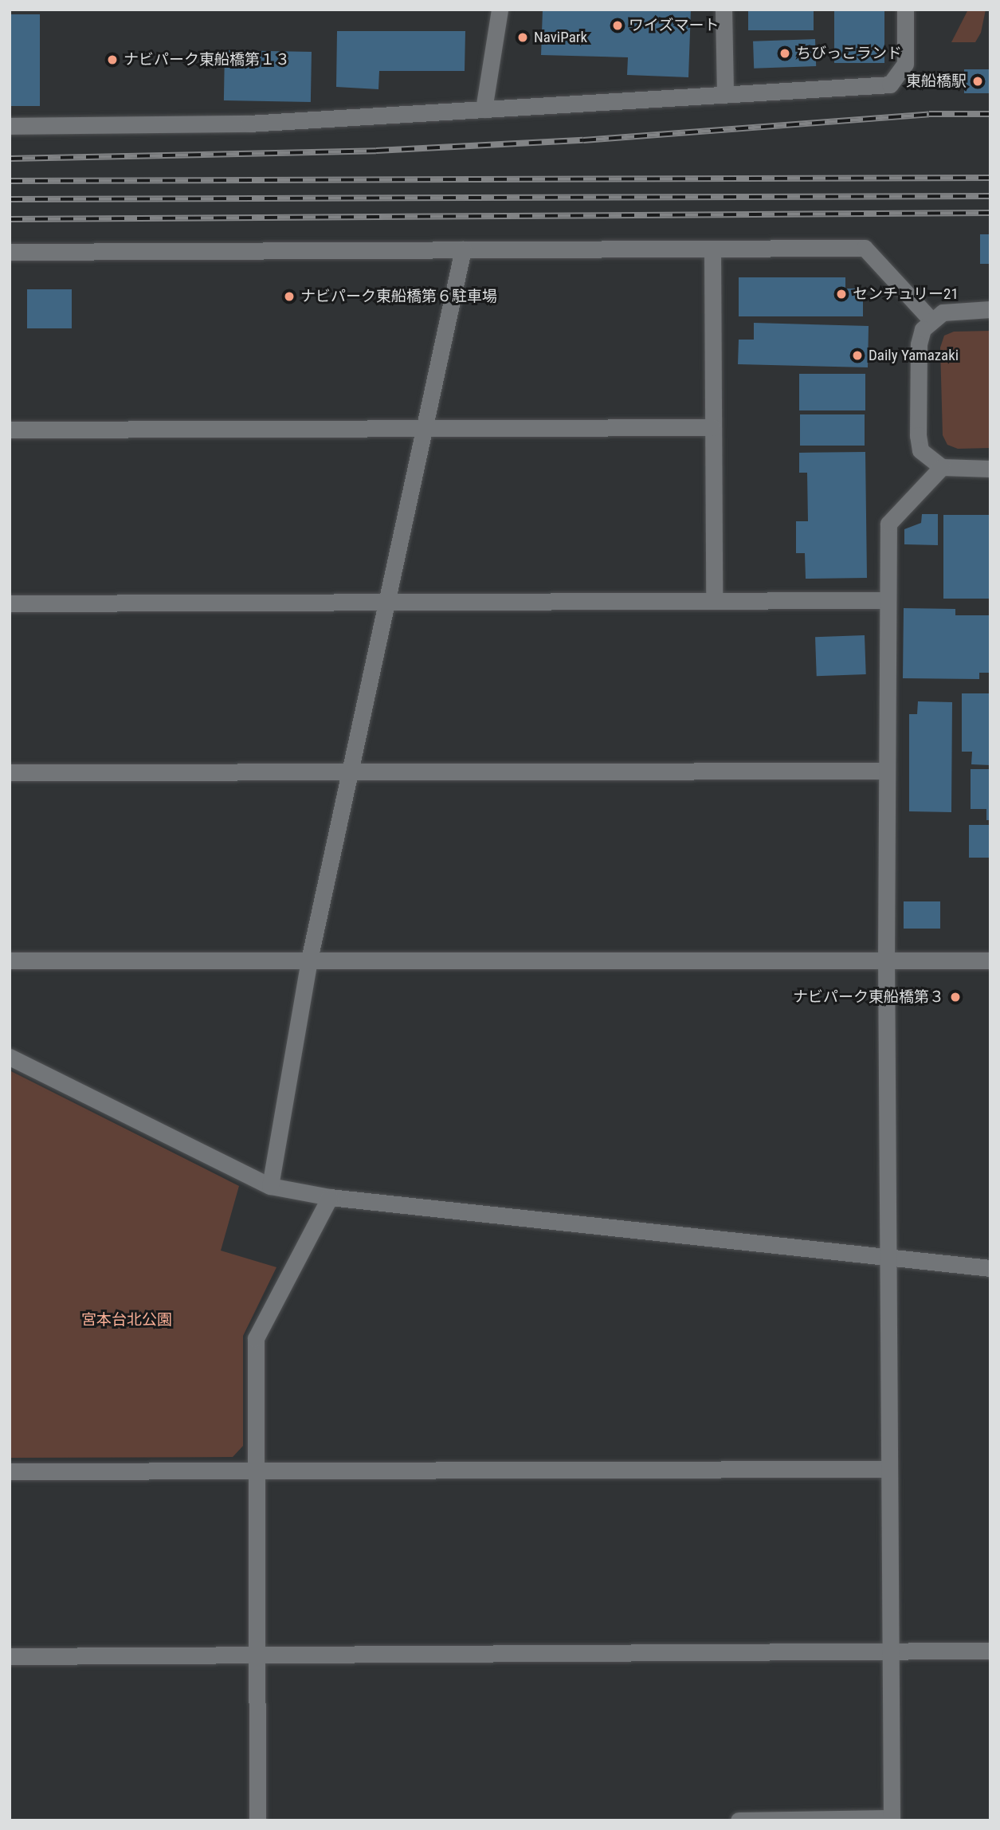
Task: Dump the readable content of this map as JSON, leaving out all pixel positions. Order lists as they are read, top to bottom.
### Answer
{
  "parks": ["宮本台北公園"],
  "places": [
    "ワイズマート",
    "NaviPark",
    "ちびっこランド",
    "ナビパーク東船橋第１３",
    "東船橋駅",
    "センチュリー21",
    "ナビパーク東船橋第６駐車場",
    "Daily Yamazaki",
    "ナビパーク東船橋第３"
  ]
}
